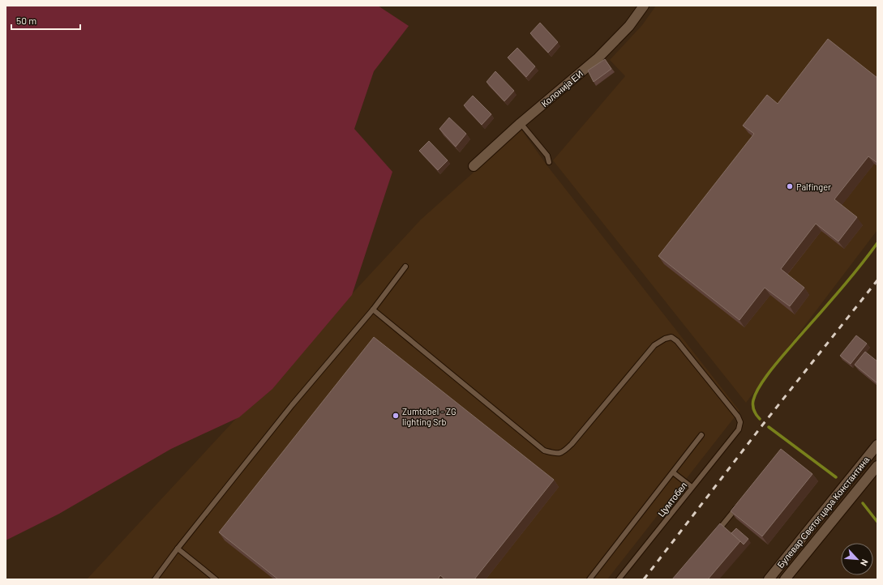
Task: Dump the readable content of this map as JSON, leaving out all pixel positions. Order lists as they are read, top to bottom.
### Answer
{
  "streets": {
    "main road": ["Колонија ЕИ", "Булевар Светог цара Константина"],
    "lane": ["Цумтобел"]
  },
  "places": ["Palfinger", "Zumtobel - ZG lighting Srb"],
  "scale_bar": "50 m",
  "north": "bottom right"
}
